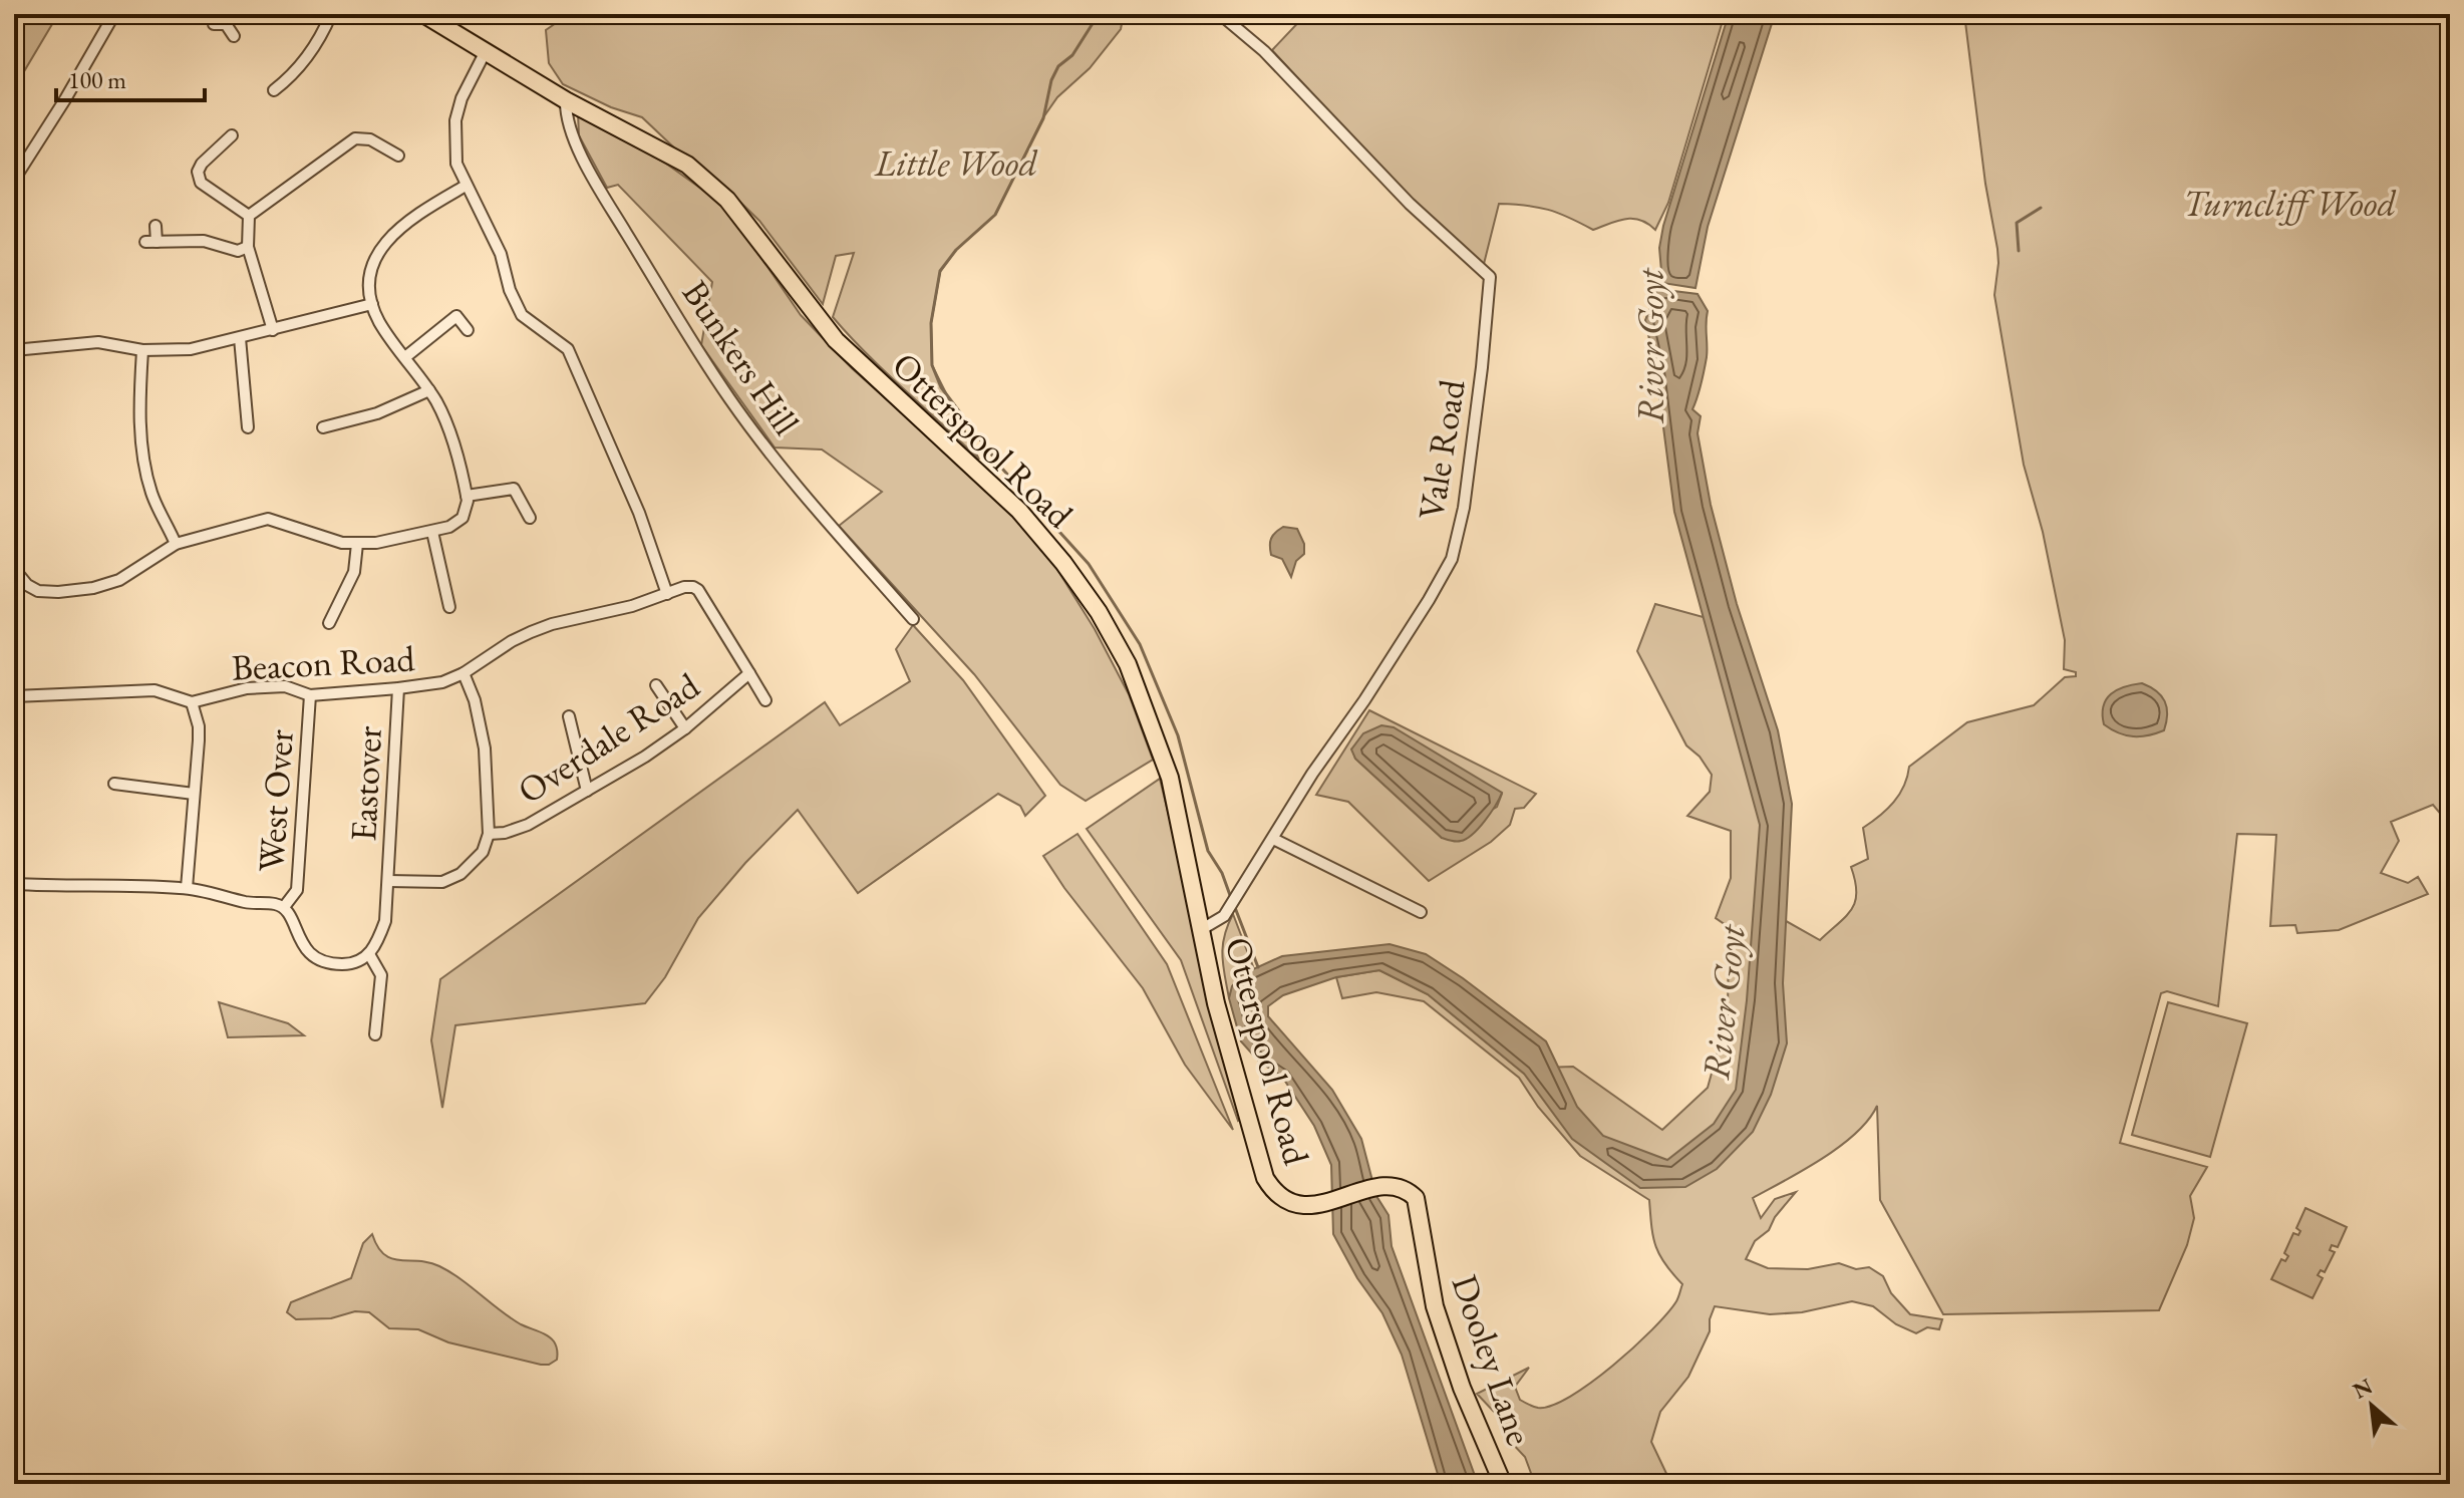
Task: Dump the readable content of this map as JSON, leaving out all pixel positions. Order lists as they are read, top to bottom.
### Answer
{
  "streets": {
    "main road": ["Otterspool Road", "Dooley Lane"],
    "street": [
      "Bunkers Hill",
      "Vale Road",
      "Beacon Road",
      "Overdale Road",
      "Eastover",
      "West Over"
    ]
  },
  "crossings": [
    ["Bunkers Hill", "Otterspool Road"],
    ["Otterspool Road", "Vale Road"],
    ["Otterspool Road", "Dooley Lane"],
    ["Beacon Road", "Overdale Road"],
    ["Beacon Road", "Eastover"],
    ["Beacon Road", "West Over"],
    ["Overdale Road", "Eastover"]
  ],
  "water": ["River Goyt"],
  "parks": ["Little Wood", "Turncliff Wood"],
  "scale_bar": "100 m",
  "north": "top left"
}
